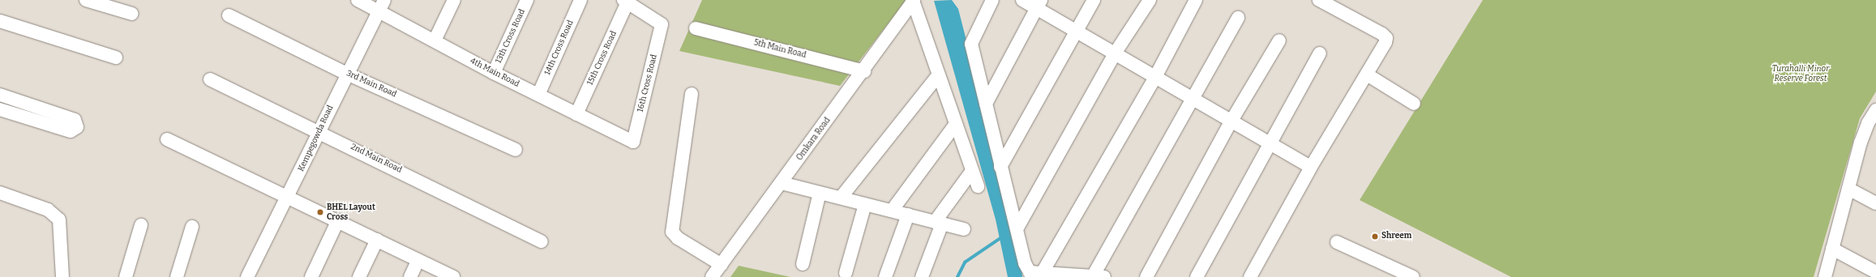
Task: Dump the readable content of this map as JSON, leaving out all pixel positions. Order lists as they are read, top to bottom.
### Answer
{
  "streets": {
    "street": [
      "13th Cross Road",
      "14th Cross Road",
      "5th Main Road",
      "15th Cross Road",
      "4th Main Road",
      "16th Cross Road",
      "3rd Main Road",
      "Kempegowda Road",
      "Omkara Road",
      "2nd Main Road"
    ]
  },
  "crossings": [
    ["13th Cross Road", "4th Main Road"],
    ["14th Cross Road", "4th Main Road"],
    ["5th Main Road", "Omkara Road"],
    ["15th Cross Road", "4th Main Road"],
    ["15th Cross Road", "16th Cross Road"],
    ["4th Main Road", "16th Cross Road"],
    ["4th Main Road", "Kempegowda Road"],
    ["3rd Main Road", "Kempegowda Road"],
    ["Kempegowda Road", "2nd Main Road"]
  ],
  "parks": ["Turahalli Minor Reserve Forest"],
  "places": ["BHEL Layout Cross", "Shreem"]
}
